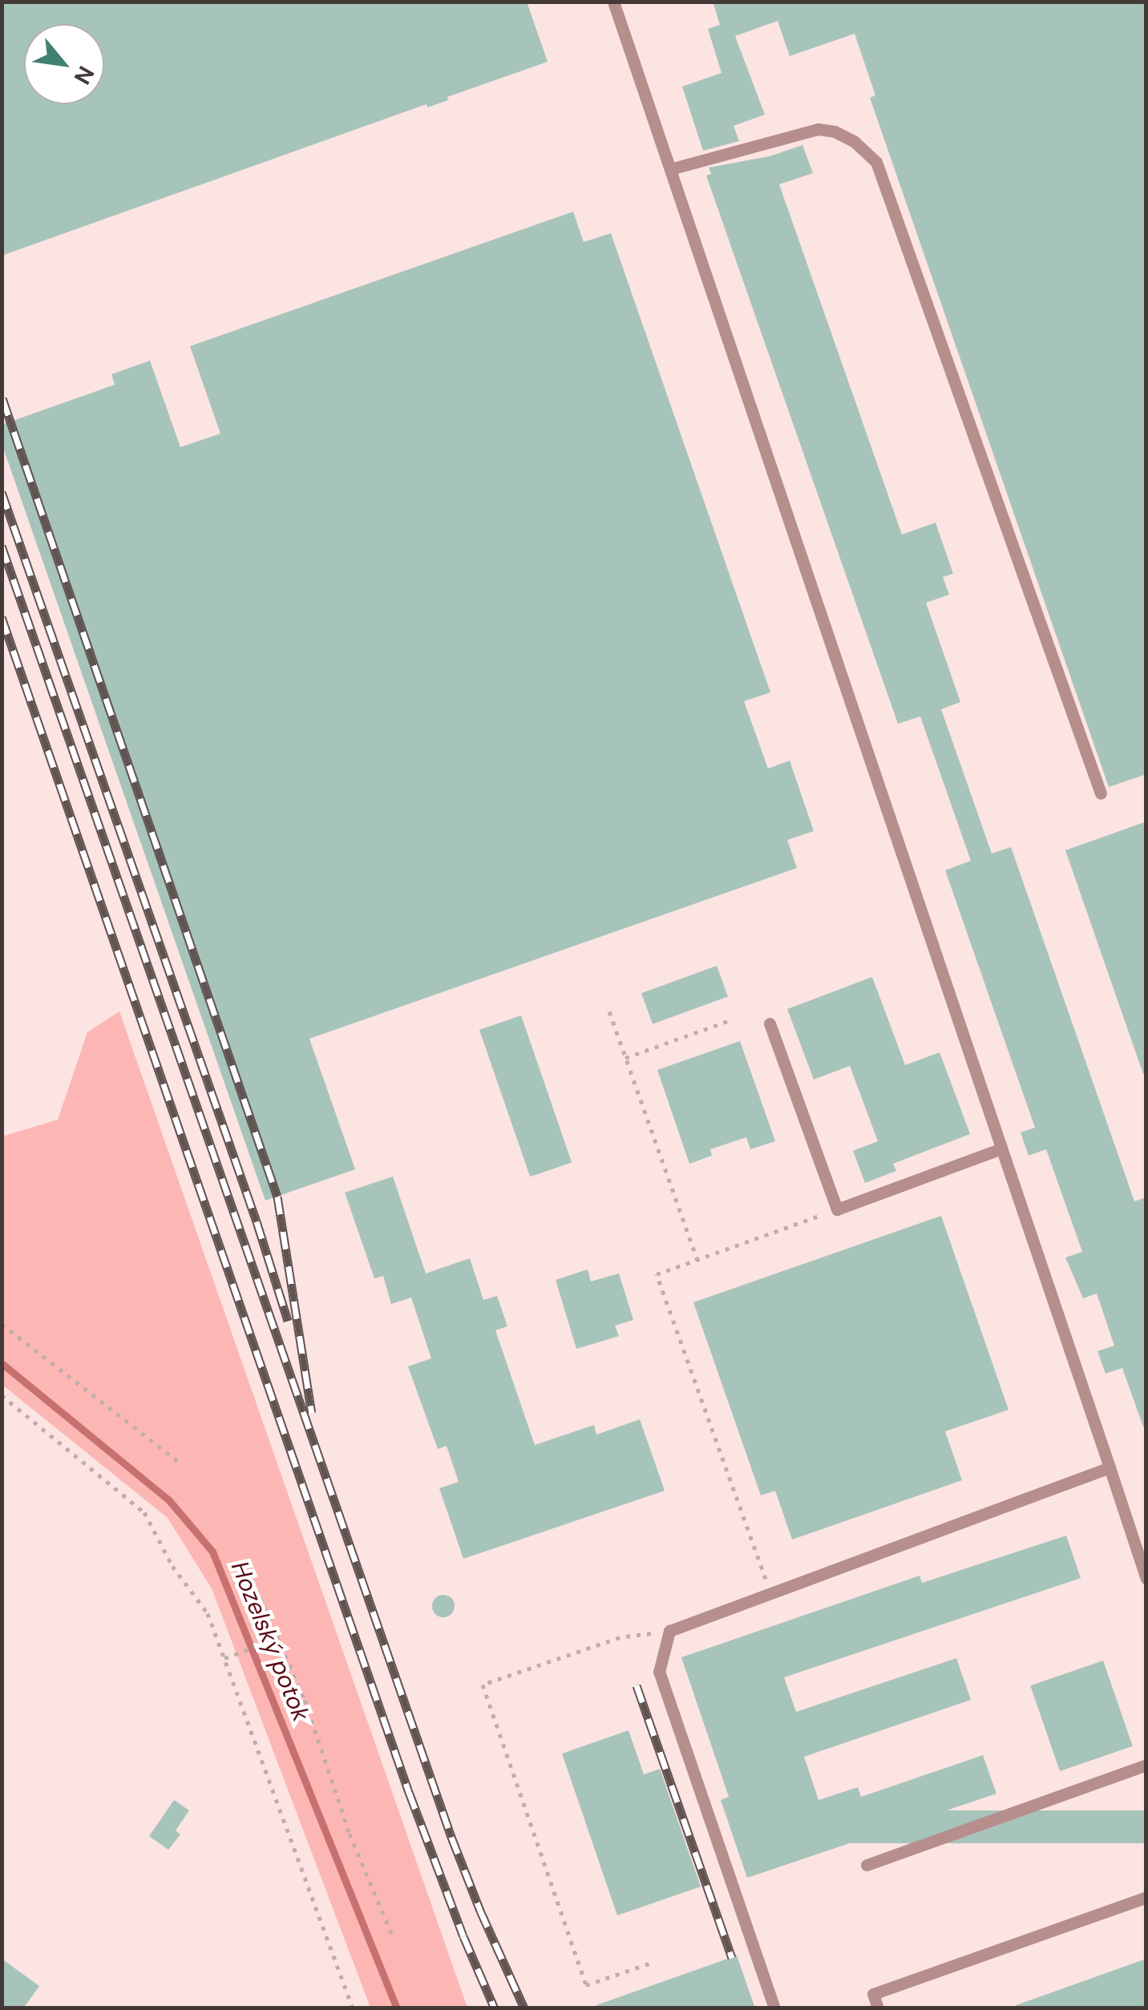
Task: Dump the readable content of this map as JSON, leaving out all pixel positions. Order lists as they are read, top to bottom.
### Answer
{
  "water": ["Hozelský potok"],
  "north": "bottom right"
}
